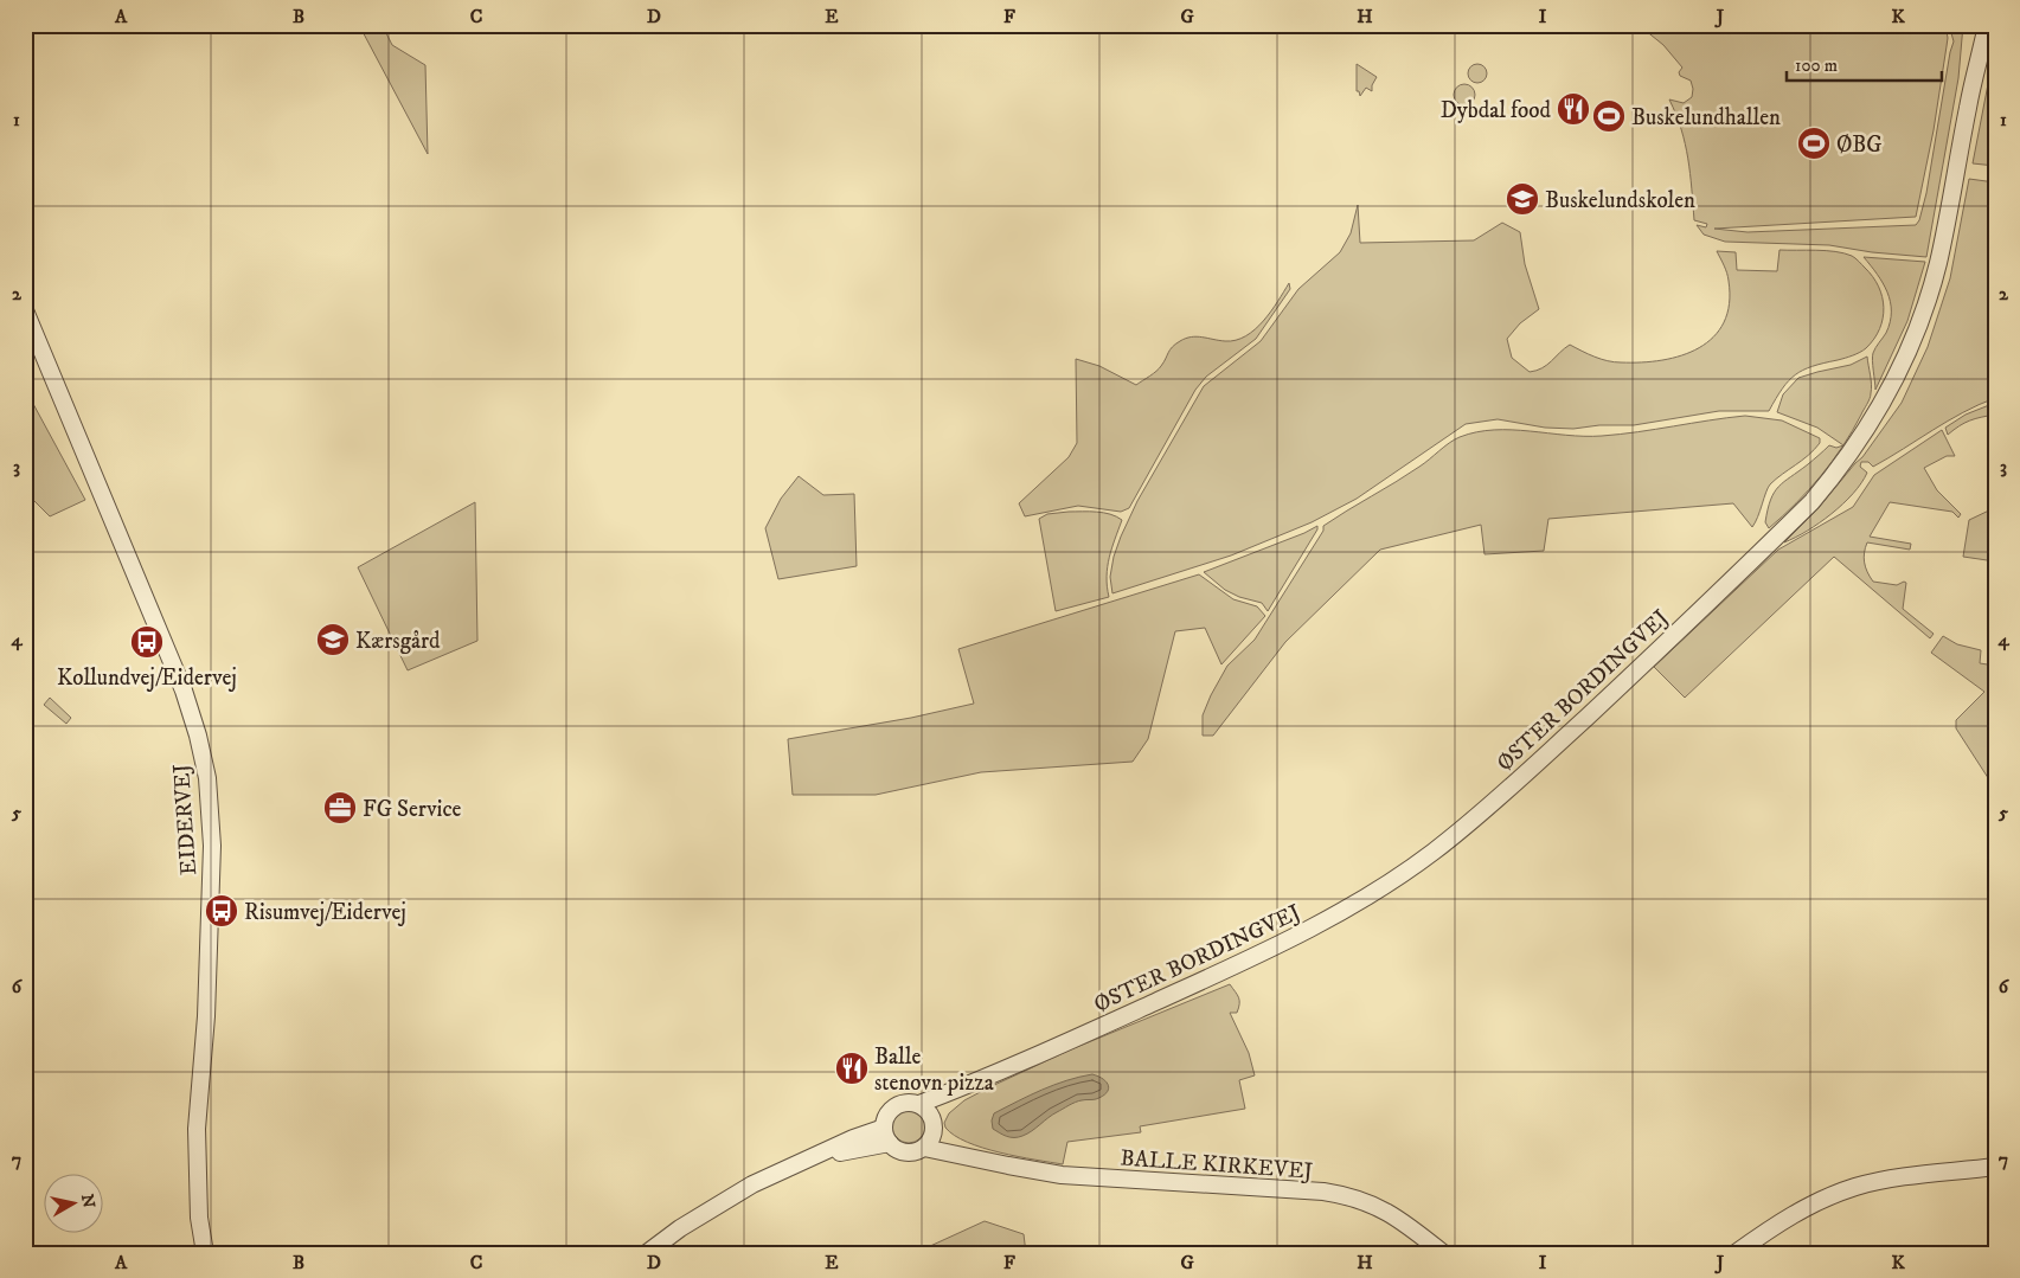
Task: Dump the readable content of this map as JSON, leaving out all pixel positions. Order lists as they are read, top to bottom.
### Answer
{
  "streets": {
    "street": ["ØSTER BORDINGVEJ", "EIDERVEJ", "BALLE KIRKEVEJ"]
  },
  "crossings": [
    ["ØSTER BORDINGVEJ", "BALLE KIRKEVEJ"]
  ],
  "places": {
    "restaurant": ["Dybdal food", "Balle stenovn pizza"],
    "sports": ["Buskelundhallen", "ØBG"],
    "school or university": ["Buskelundskolen", "Kærsgård"],
    "bus stop": ["Kollundvej/Eidervej", "Risumvej/Eidervej"],
    "office": ["FG Service"]
  },
  "scale_bar": "100 m",
  "north": "right",
  "grid": {
    "columns": [
      "A",
      "B",
      "C",
      "D",
      "E",
      "F",
      "G",
      "H",
      "I",
      "J",
      "K"
    ],
    "rows": [
      "1",
      "2",
      "3",
      "4",
      "5",
      "6",
      "7"
    ]
  }
}
